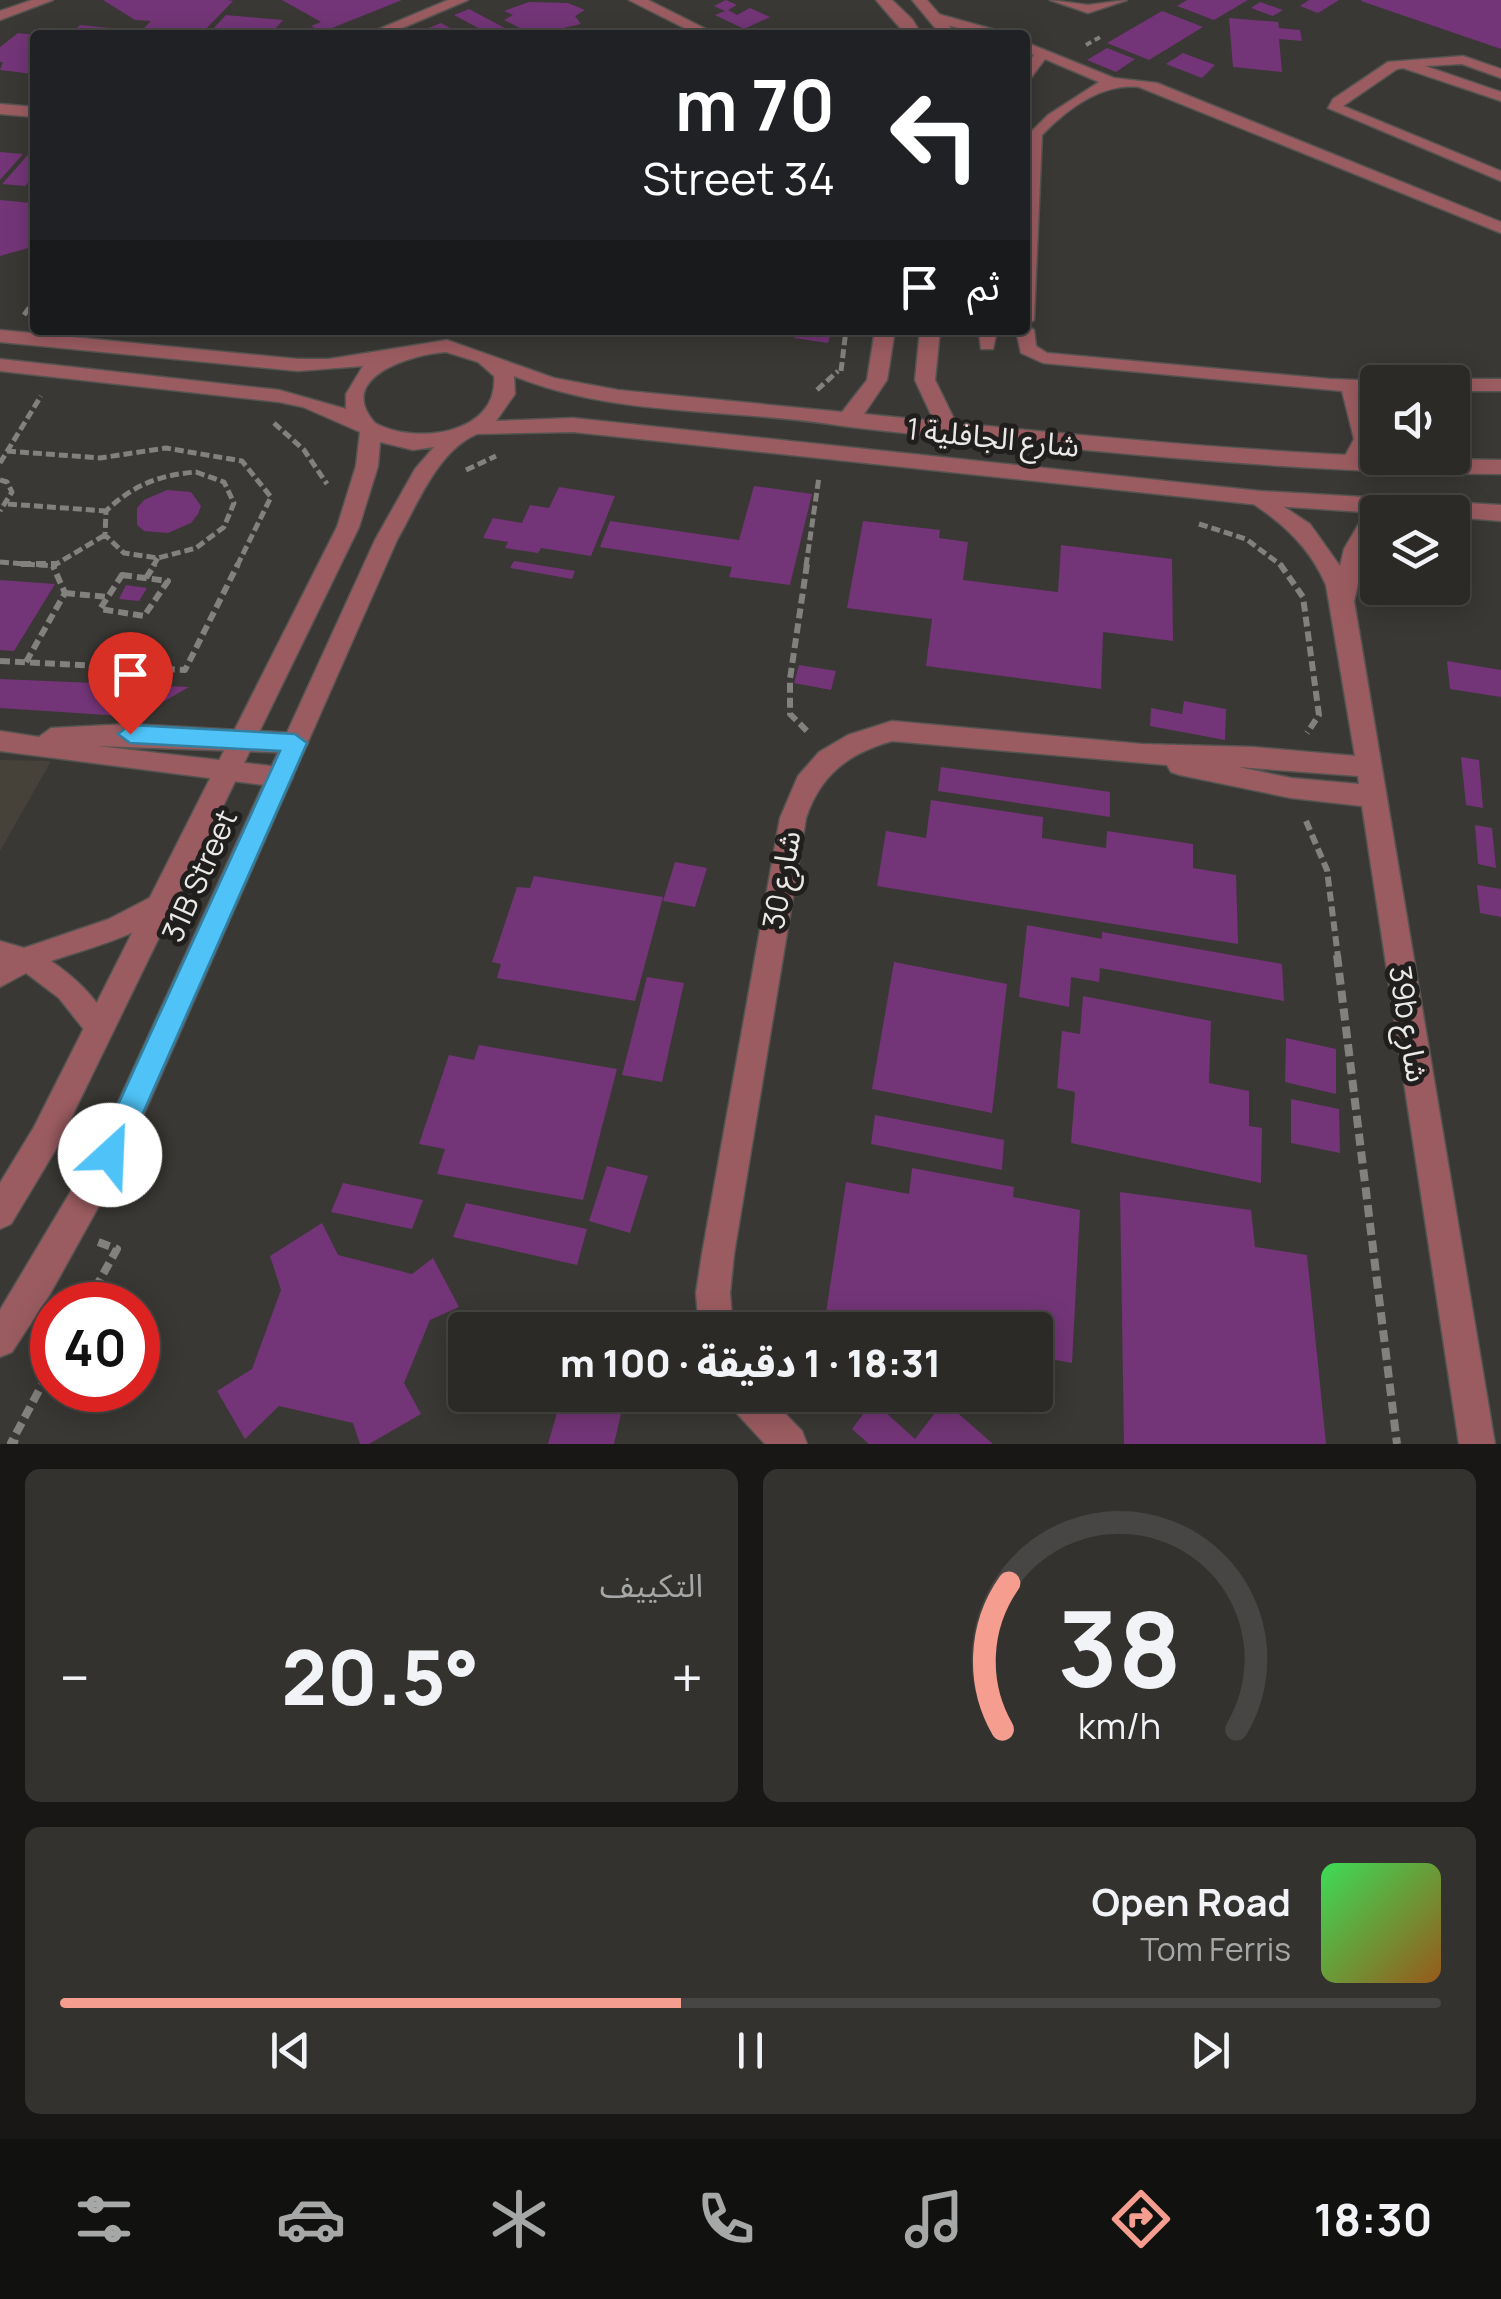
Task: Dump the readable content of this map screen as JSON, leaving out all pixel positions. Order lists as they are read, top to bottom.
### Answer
{
  "streets": {
    "street": [
      "شارع الجافلية 1",
      "31B Street",
      "شارع 30",
      "39b شارع"
    ]
  },
  "crossings": [
    ["شارع الجافلية 1", "31B Street"],
    ["شارع الجافلية 1", "39b شارع"],
    ["شارع 30", "39b شارع"]
  ],
  "page": {
    "turn": ["70 m", "34 Street"],
    "then": "ثم",
    "limit": "40",
    "trip": "18:31 · 1 دقيقة · 100 m",
    "tile": "التكييف",
    "heat": ["−", "20.5°", "+"],
    "song": ["Open Road", "Tom Ferris"],
    "tabs": "18:30",
    "gauge": ["38", "km/h"]
  }
}
